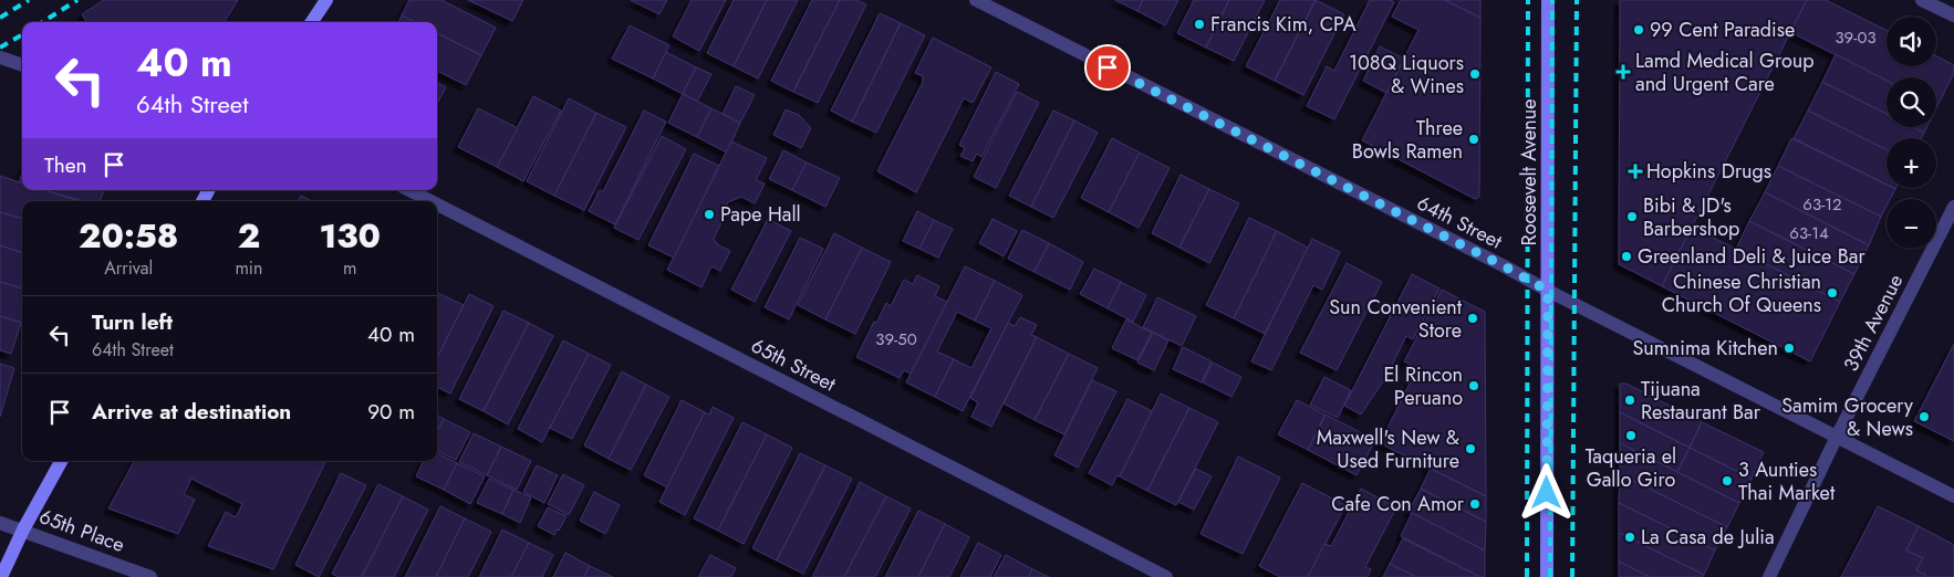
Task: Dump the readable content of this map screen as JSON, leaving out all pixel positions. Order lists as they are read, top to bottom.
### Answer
{
  "streets": {
    "main road": ["Roosevelt Avenue"],
    "street": [
      "64th Street",
      "39th Avenue",
      "65th Street",
      "65th Place"
    ]
  },
  "crossings": [
    ["Roosevelt Avenue", "64th Street"],
    ["64th Street", "39th Avenue"]
  ],
  "places": {
    "other": [
      "Francis Kim, CPA",
      "99 Cent Paradise",
      "108Q Liquors & Wines",
      "Three Bowls Ramen",
      "Pape Hall",
      "Bibi & JD's Barbershop",
      "Greenland Deli & Juice Bar",
      "Chinese Christian Church Of Queens",
      "Sun Convenient Store",
      "Sumnima Kitchen",
      "El Rincon Peruano",
      "Tijuana Restaurant Bar",
      "Samim Grocery & News",
      "Taqueria el Gallo Giro",
      "Maxwell's New & Used Furniture",
      "3 Aunties Thai Market",
      "Cafe Con Amor",
      "La Casa de Julia"
    ],
    "health": ["Lamd Medical Group and Urgent Care", "Hopkins Drugs"]
  },
  "house_numbers": [
    "39-03",
    "63-12",
    "63-14",
    "39-50"
  ],
  "page": {
    "map_buttons": ["+", "−"],
    "turn": ["40 m", "64th Street"],
    "then": "Then",
    "eta": [
      "20:58",
      "Arrival",
      "2",
      "min",
      "130",
      "m"
    ],
    "list": [
      {
        "name": "Turn left",
        "note": "64th Street",
        "value": "40 m"
      },
      {
        "name": "Arrive at destination",
        "value": "90 m"
      }
    ]
  }
}
